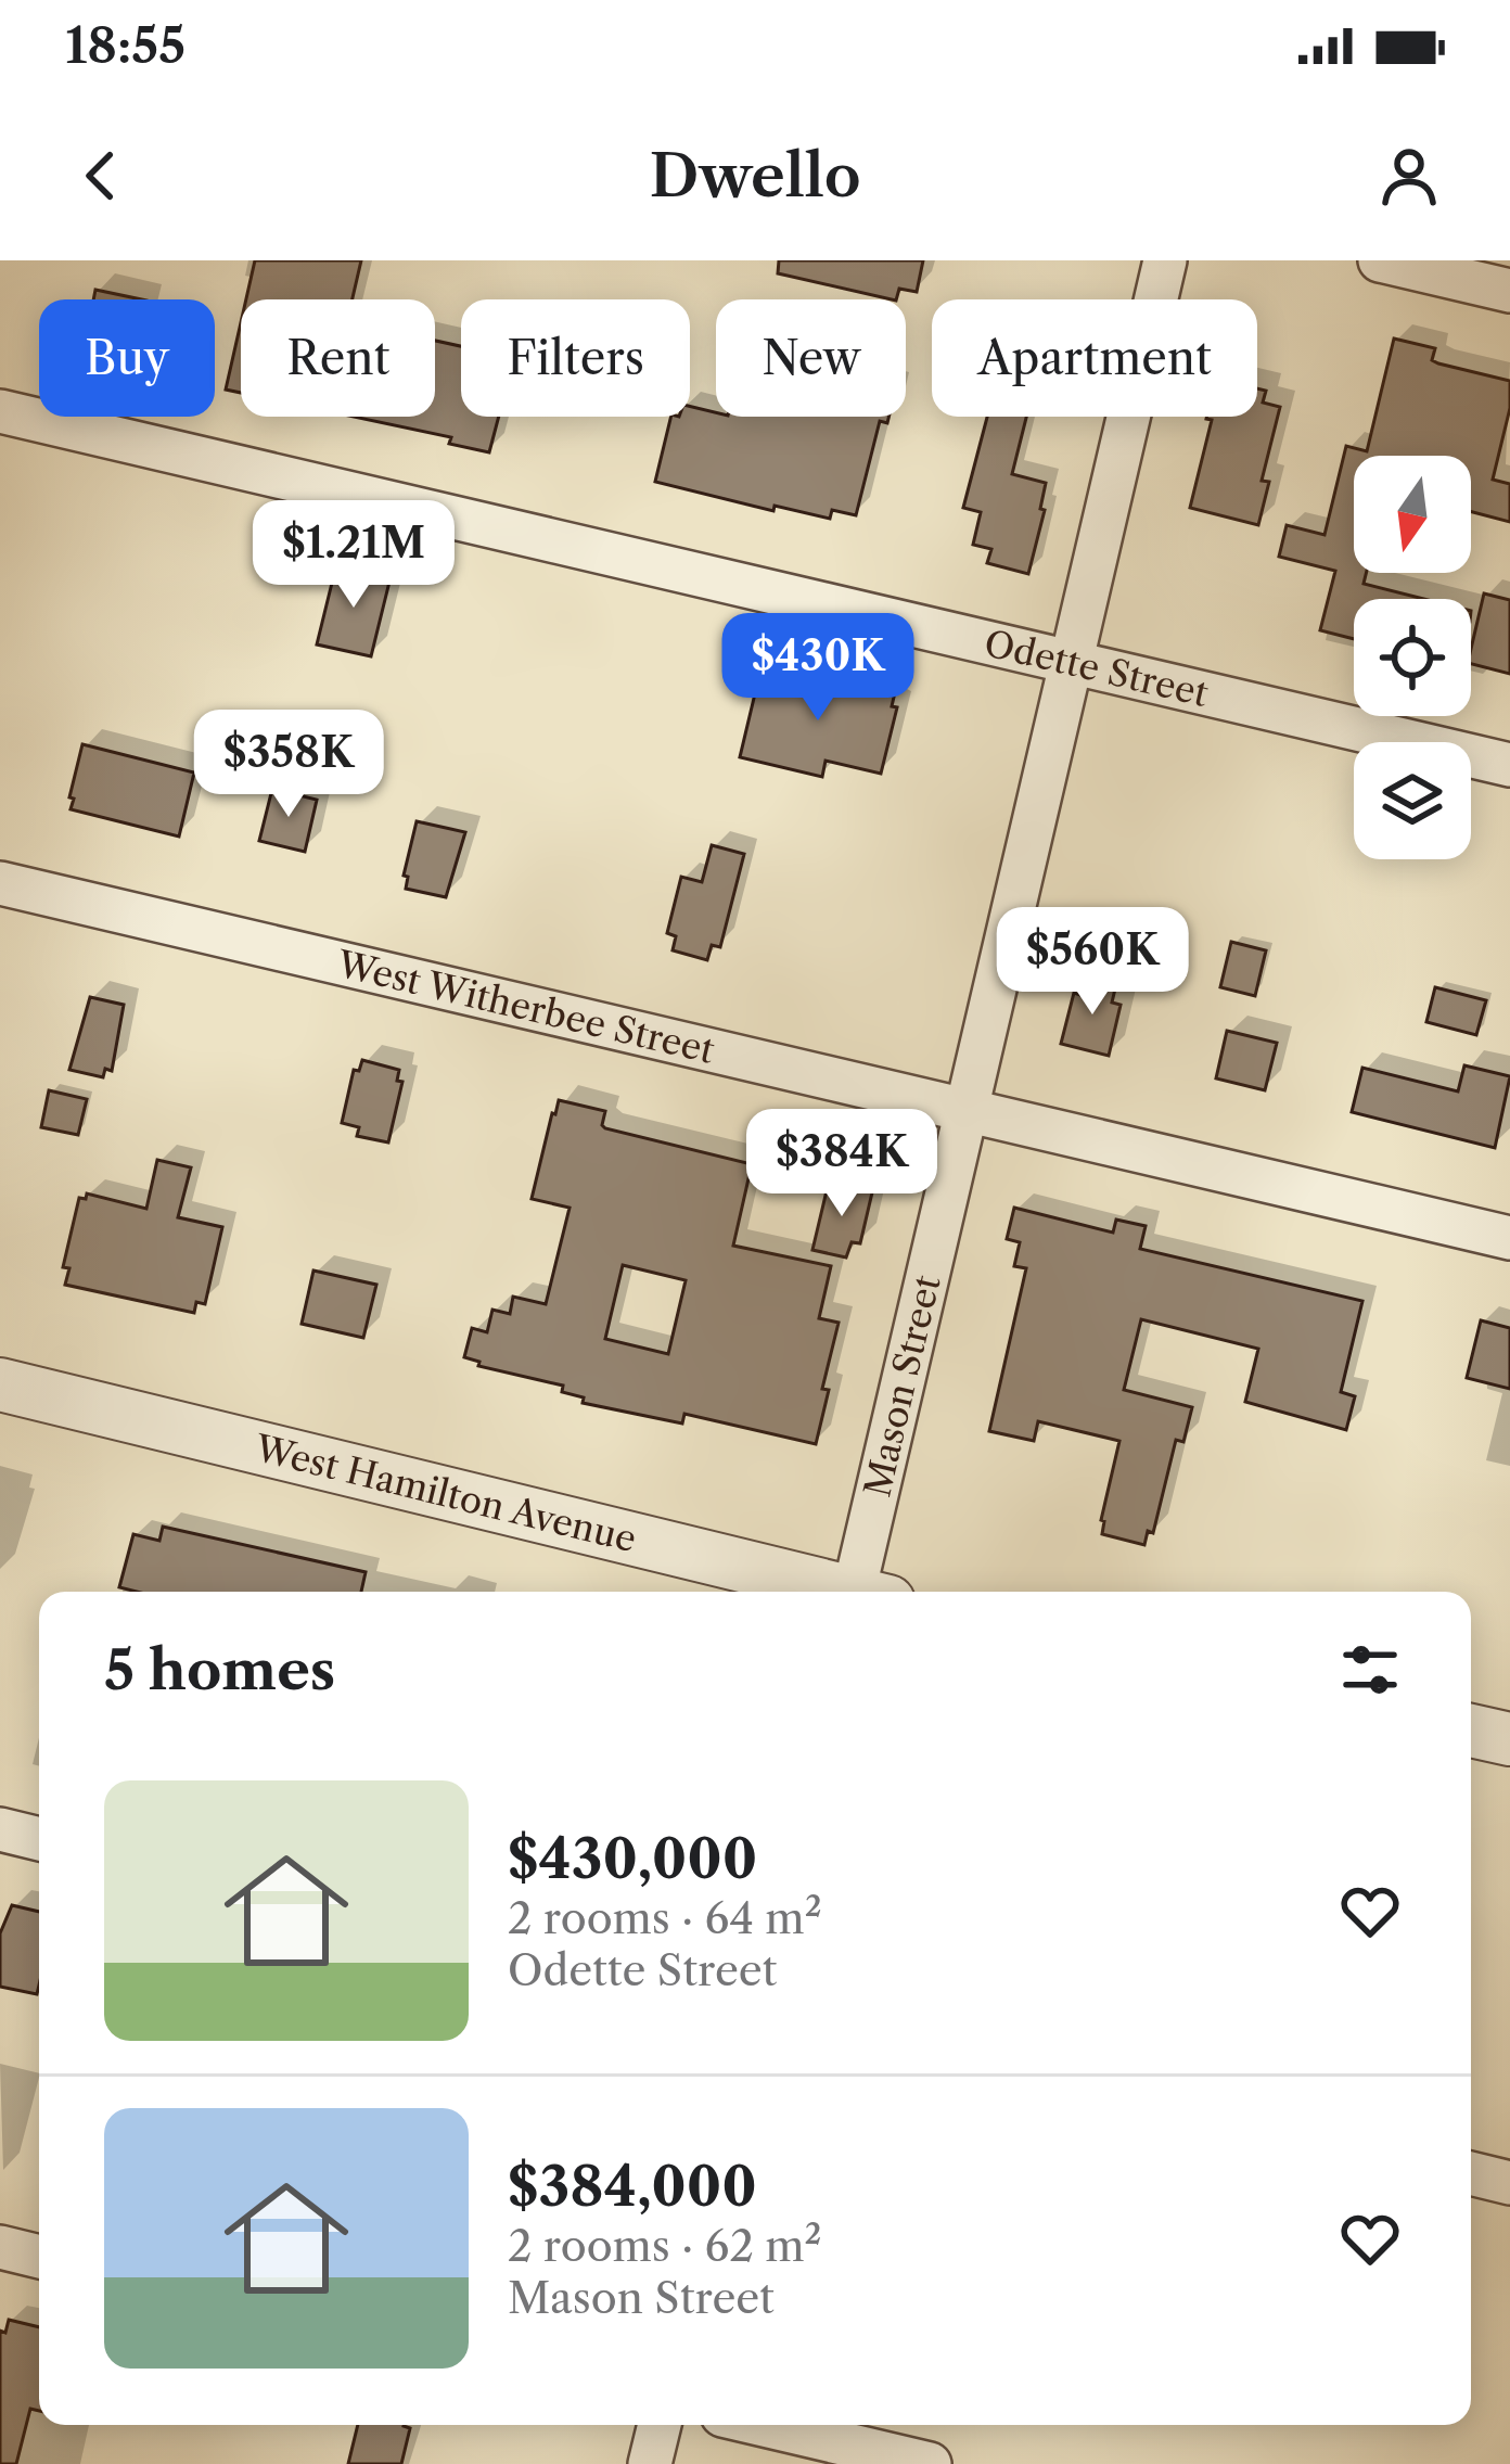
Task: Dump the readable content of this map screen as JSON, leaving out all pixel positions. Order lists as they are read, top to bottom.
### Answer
{
  "streets": {
    "street": [
      "Odette Street",
      "West Witherbee Street",
      "Mason Street",
      "West Hamilton Avenue"
    ]
  },
  "crossings": [
    ["Odette Street", "Mason Street"],
    ["West Witherbee Street", "Mason Street"]
  ],
  "north": "bottom",
  "page": {
    "status": "18:55",
    "header": "Dwello",
    "chip": [
      "Buy",
      "Rent",
      "Filters",
      "New",
      "Apartment"
    ],
    "price": [
      "$1.21M",
      "$430K",
      "$358K",
      "$560K",
      "$384K"
    ],
    "heading": "5 homes",
    "list": [
      {
        "name": "$430,000",
        "note": "2 rooms · 64 m² · Odette Street"
      },
      {
        "name": "$384,000",
        "note": "2 rooms · 62 m² · Mason Street"
      }
    ]
  }
}
